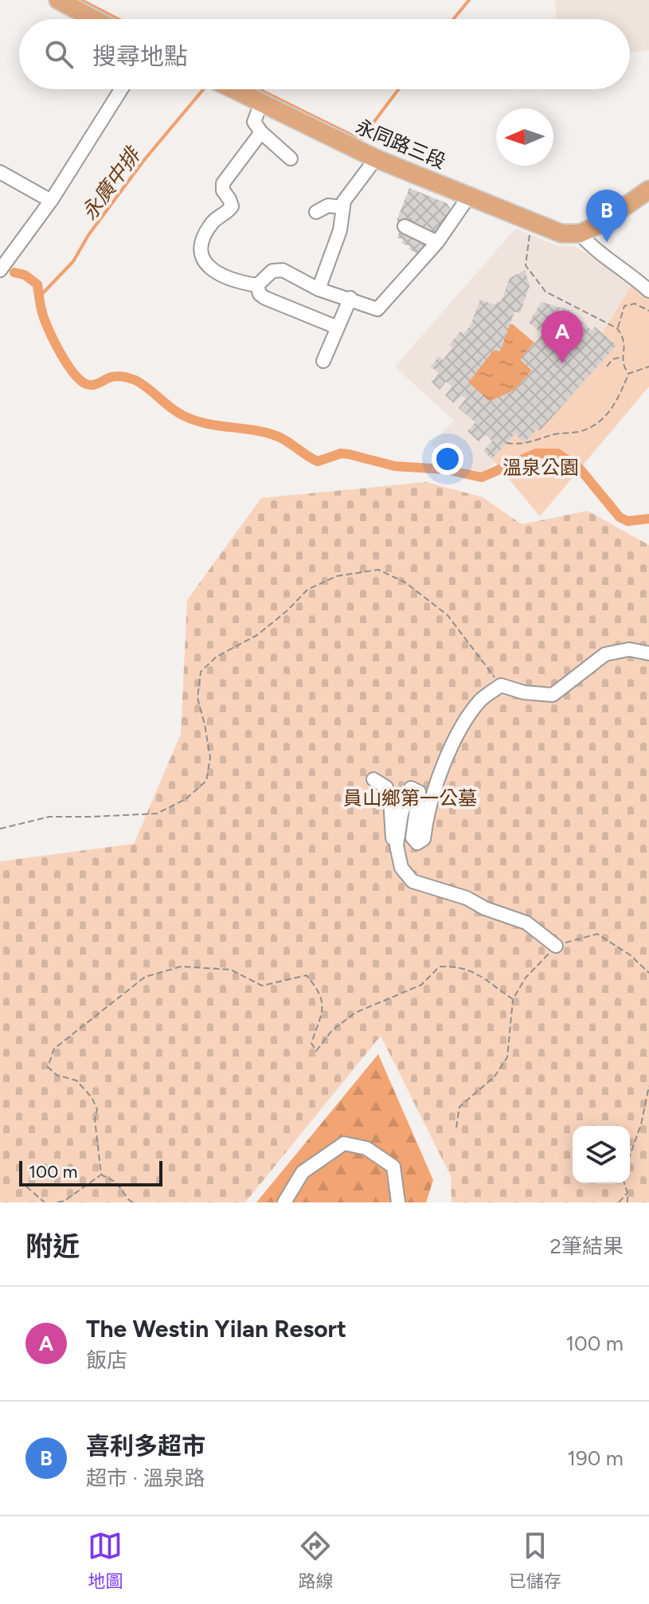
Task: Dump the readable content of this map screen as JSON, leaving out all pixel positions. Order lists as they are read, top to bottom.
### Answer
{
  "streets": {
    "main road": ["永同路三段"]
  },
  "water": ["永廣中排"],
  "parks": ["溫泉公園", "員山鄉第一公墓"],
  "scale_bar": "100 m",
  "north": "left",
  "page": {
    "search": "搜尋地點",
    "pins": ["B", "A"],
    "scale": "100 m",
    "heading": ["附近", "2筆結果"],
    "list": [
      {
        "mark": "A",
        "name": "The Westin Yilan Resort",
        "note": "飯店",
        "value": "100 m"
      },
      {
        "mark": "B",
        "name": "喜利多超市",
        "note": "超市 · 溫泉路",
        "value": "190 m"
      }
    ],
    "nav": ["地圖", "路線", "已儲存"]
  }
}
